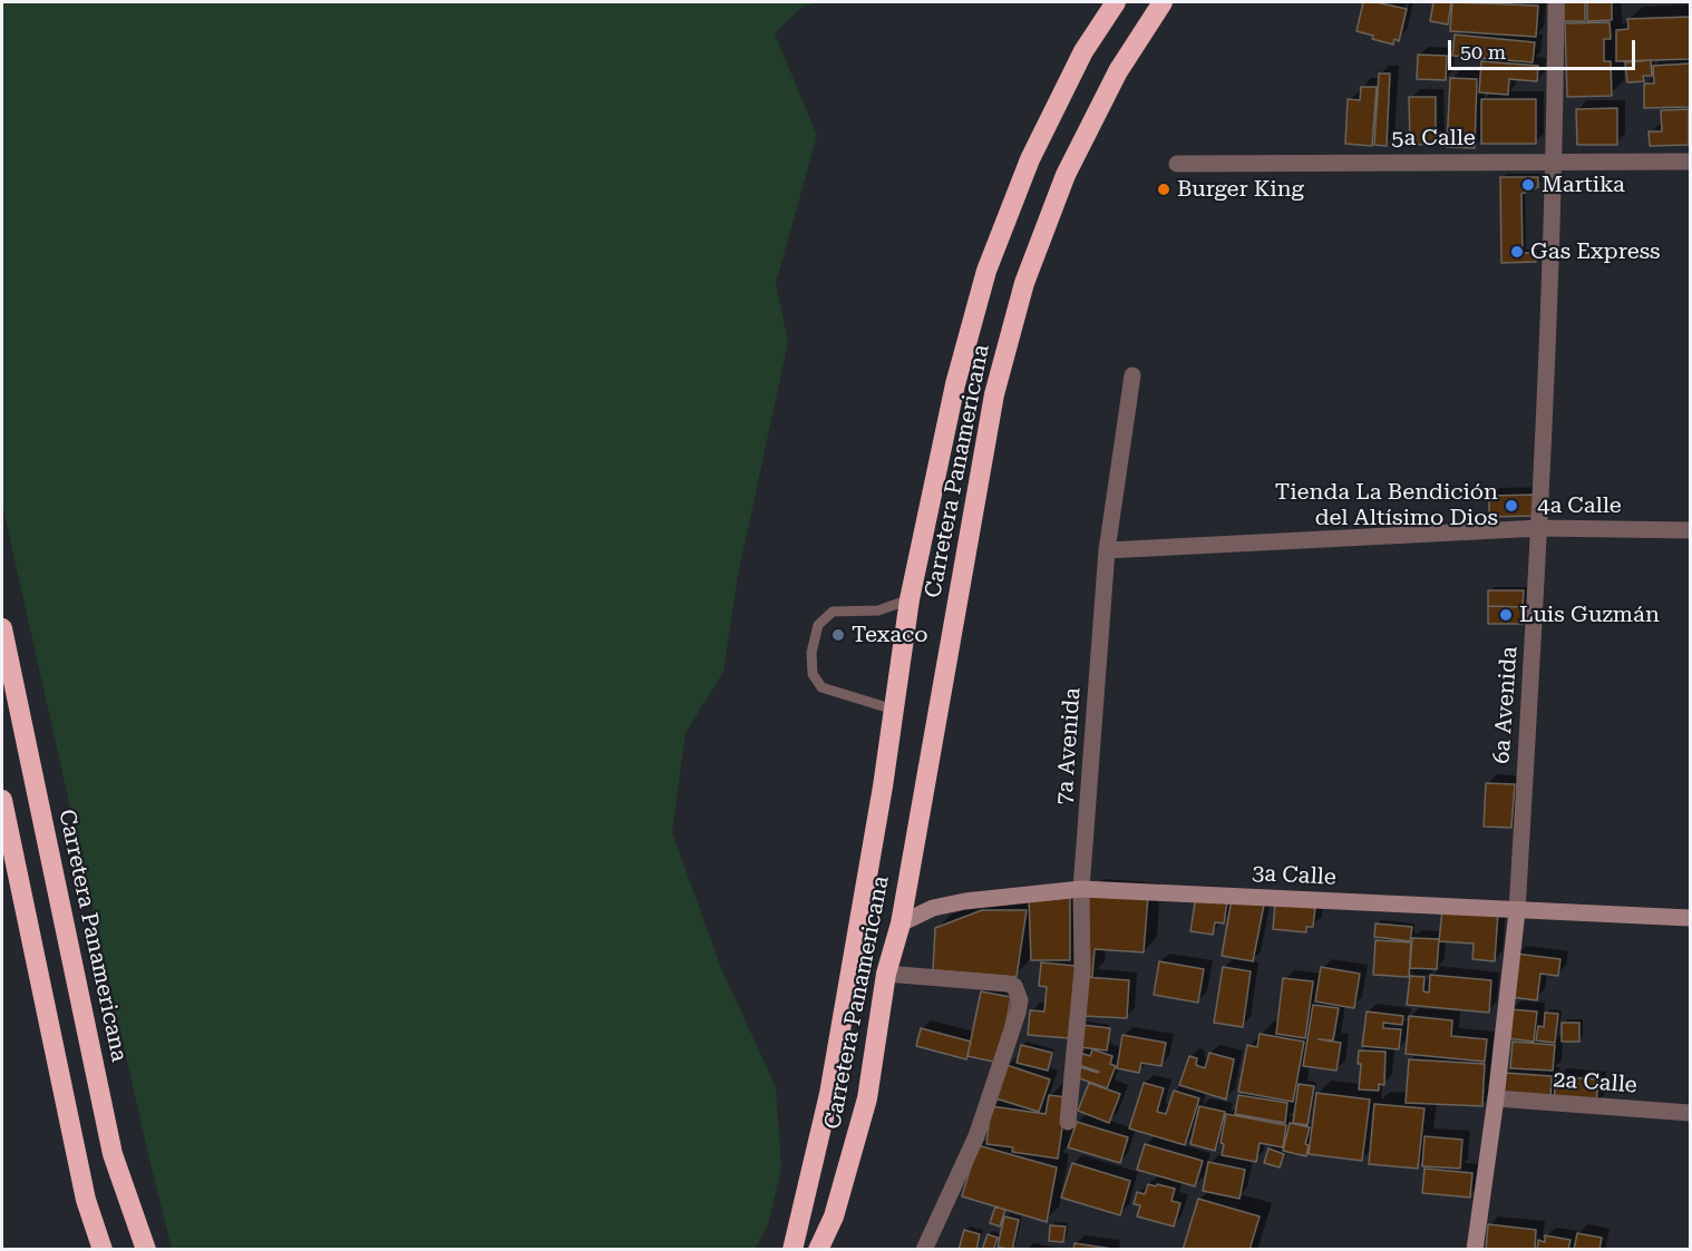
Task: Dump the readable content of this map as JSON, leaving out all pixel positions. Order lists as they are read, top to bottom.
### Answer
{
  "streets": {
    "highway": ["Carretera Panamericana"],
    "street": [
      "5a Calle",
      "4a Calle",
      "6a Avenida",
      "7a Avenida",
      "3a Calle",
      "2a Calle"
    ]
  },
  "crossings": [
    ["5a Calle", "6a Avenida"],
    ["Carretera Panamericana", "3a Calle"],
    ["4a Calle", "6a Avenida"],
    ["4a Calle", "7a Avenida"],
    ["6a Avenida", "3a Calle"],
    ["6a Avenida", "2a Calle"],
    ["7a Avenida", "3a Calle"]
  ],
  "places": [
    "Martika",
    "Burger King",
    "Gas Express",
    "Tienda La Bendición del Altísimo Dios",
    "Luis Guzmán",
    "Texaco"
  ],
  "scale_bar": "50 m"
}
